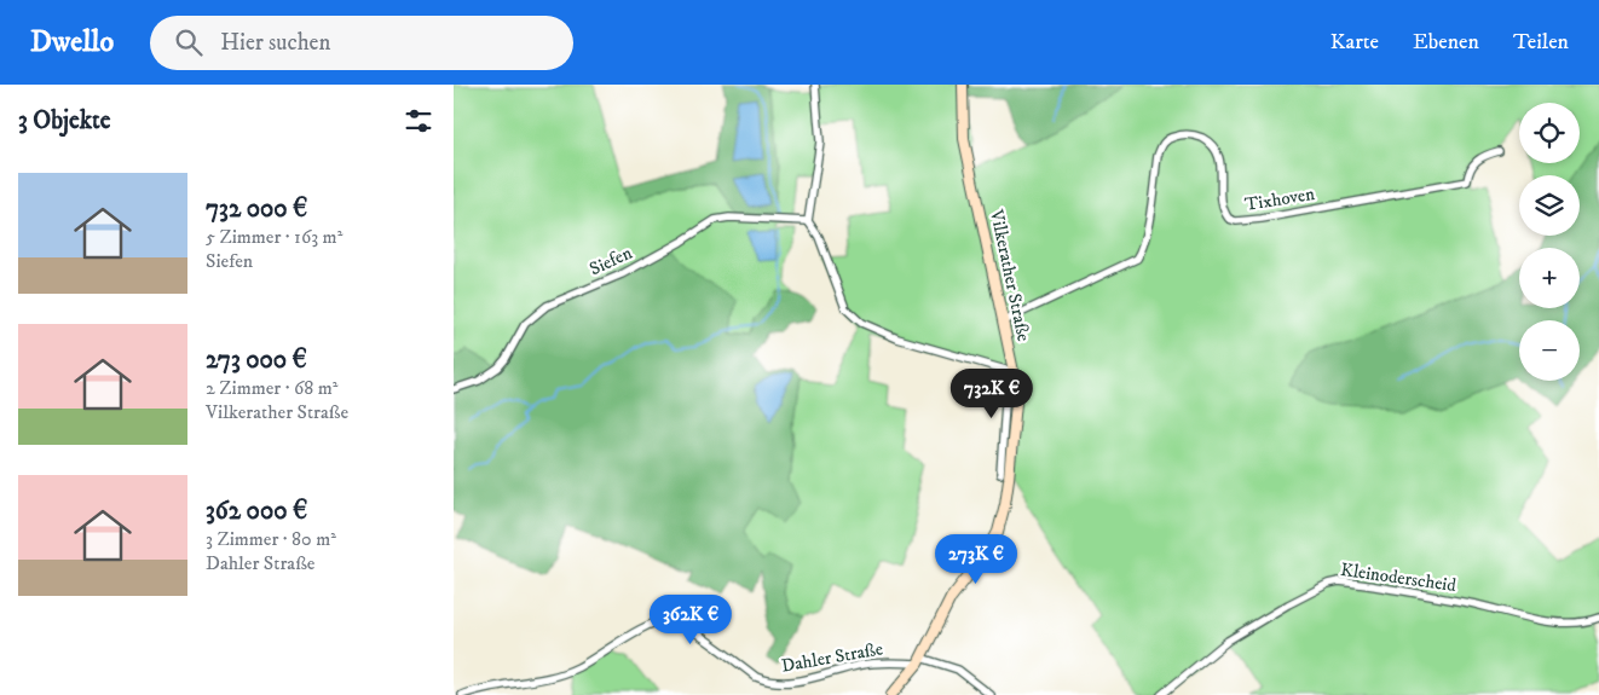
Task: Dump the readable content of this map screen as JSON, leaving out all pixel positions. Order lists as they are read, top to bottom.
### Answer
{
  "streets": {
    "street": [
      "Tixhoven",
      "Siefen",
      "Vilkerather Straße",
      "Kleinoderscheid",
      "Dahler Straße"
    ]
  },
  "crossings": [
    ["Tixhoven", "Vilkerather Straße"],
    ["Vilkerather Straße", "Dahler Straße"]
  ],
  "page": {
    "header": "Dwello",
    "search": "Hier suchen",
    "nav": ["Karte", "Ebenen", "Teilen"],
    "heading": "3 Objekte",
    "map_buttons": ["+", "−"],
    "list": [
      {
        "name": "732 000 €",
        "note": "5 Zimmer · 163 m² · Siefen"
      },
      {
        "name": "273 000 €",
        "note": "2 Zimmer · 68 m² · Vilkerather Straße"
      },
      {
        "name": "362 000 €",
        "note": "3 Zimmer · 80 m² · Dahler Straße"
      }
    ],
    "price": ["732K €", "273K €", "362K €"]
  }
}
